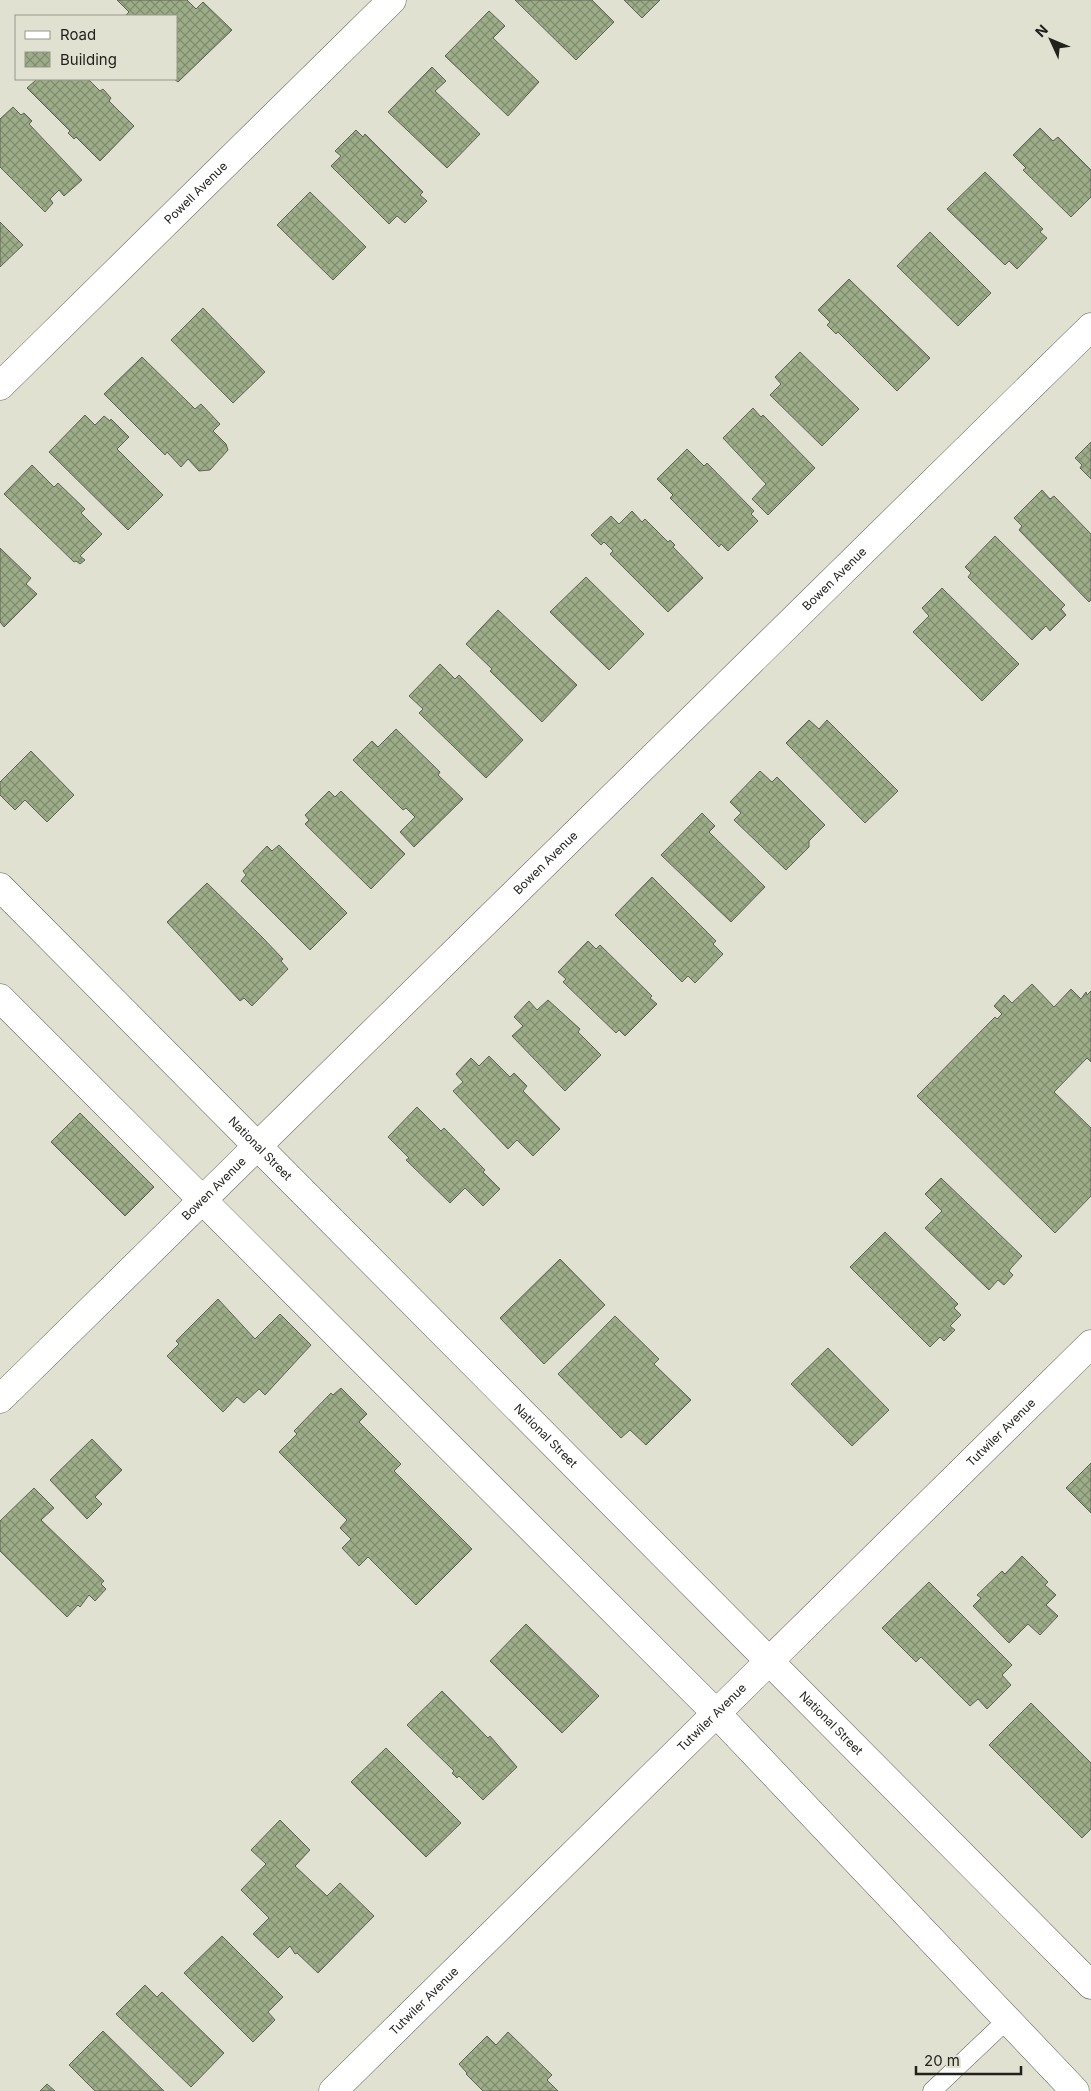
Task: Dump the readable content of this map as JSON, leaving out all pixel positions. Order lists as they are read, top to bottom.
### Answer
{
  "streets": {
    "street": [
      "Powell Avenue",
      "Bowen Avenue",
      "National Street",
      "Tutwiler Avenue"
    ]
  },
  "crossings": [
    ["Bowen Avenue", "National Street"],
    ["National Street", "Tutwiler Avenue"]
  ],
  "legend": ["Road", "Building"],
  "scale_bar": "20 m",
  "north": "top left"
}
